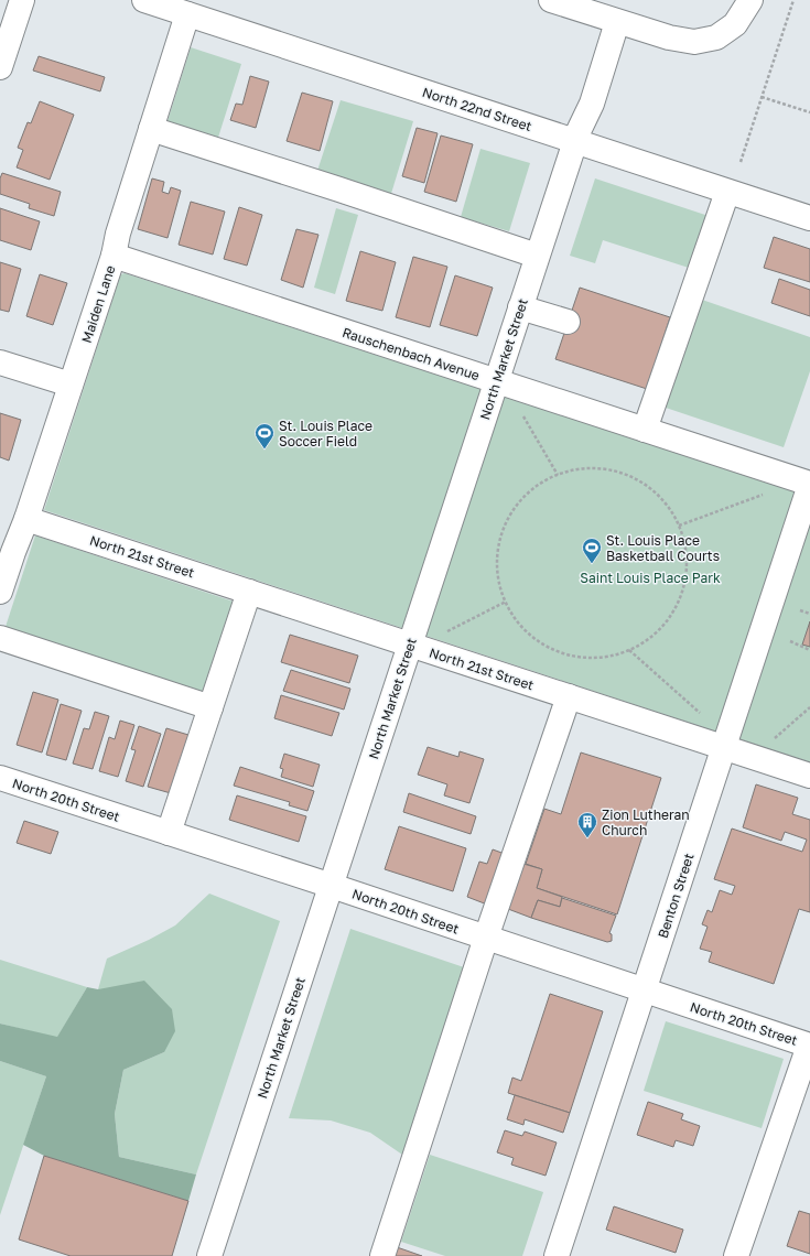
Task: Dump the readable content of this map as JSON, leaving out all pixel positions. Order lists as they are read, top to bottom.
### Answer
{
  "streets": {
    "street": [
      "North 22nd Street",
      "Maiden Lane",
      "Rauschenbach Avenue",
      "North Market Street",
      "North 21st Street",
      "North 20th Street",
      "Benton Street"
    ]
  },
  "crossings": [
    ["North 22nd Street", "Maiden Lane"],
    ["North 22nd Street", "North Market Street"],
    ["Maiden Lane", "Rauschenbach Avenue"],
    ["Maiden Lane", "North 21st Street"],
    ["Rauschenbach Avenue", "North Market Street"],
    ["Rauschenbach Avenue", "Benton Street"],
    ["North Market Street", "North 21st Street"],
    ["North Market Street", "North 20th Street"],
    ["North 21st Street", "Benton Street"],
    ["North 20th Street", "Benton Street"]
  ],
  "parks": ["Saint Louis Place Park"],
  "places": {
    "sports": ["St. Louis Place Soccer Field", "St. Louis Place Basketball Courts"],
    "building": ["Zion Lutheran Church"]
  }
}
